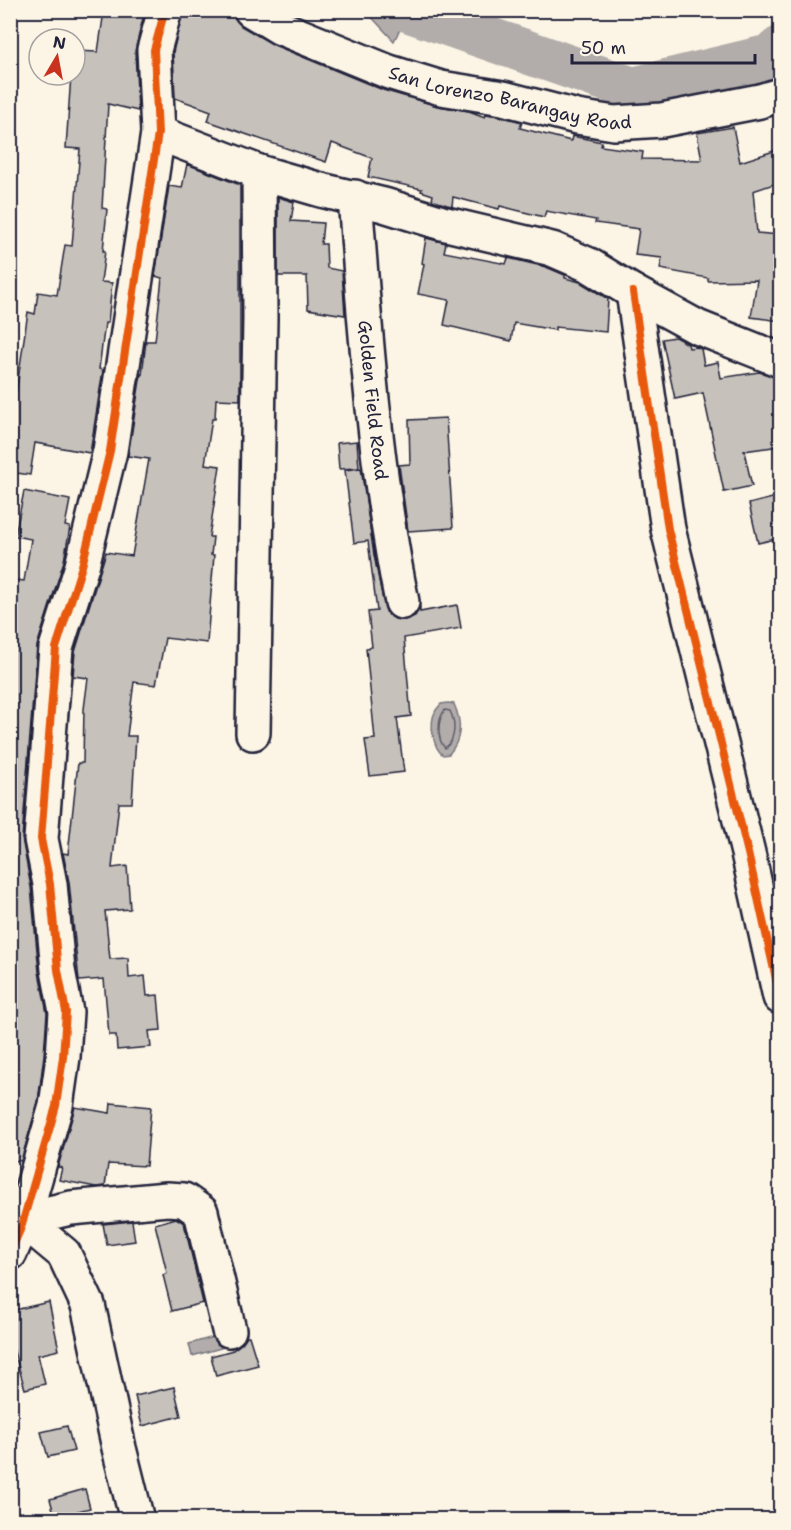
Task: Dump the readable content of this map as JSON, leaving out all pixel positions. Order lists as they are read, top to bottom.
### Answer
{
  "streets": {
    "street": ["San Lorenzo Barangay Road", "Golden Field Road"]
  },
  "scale_bar": "50 m",
  "north": "top"
}
